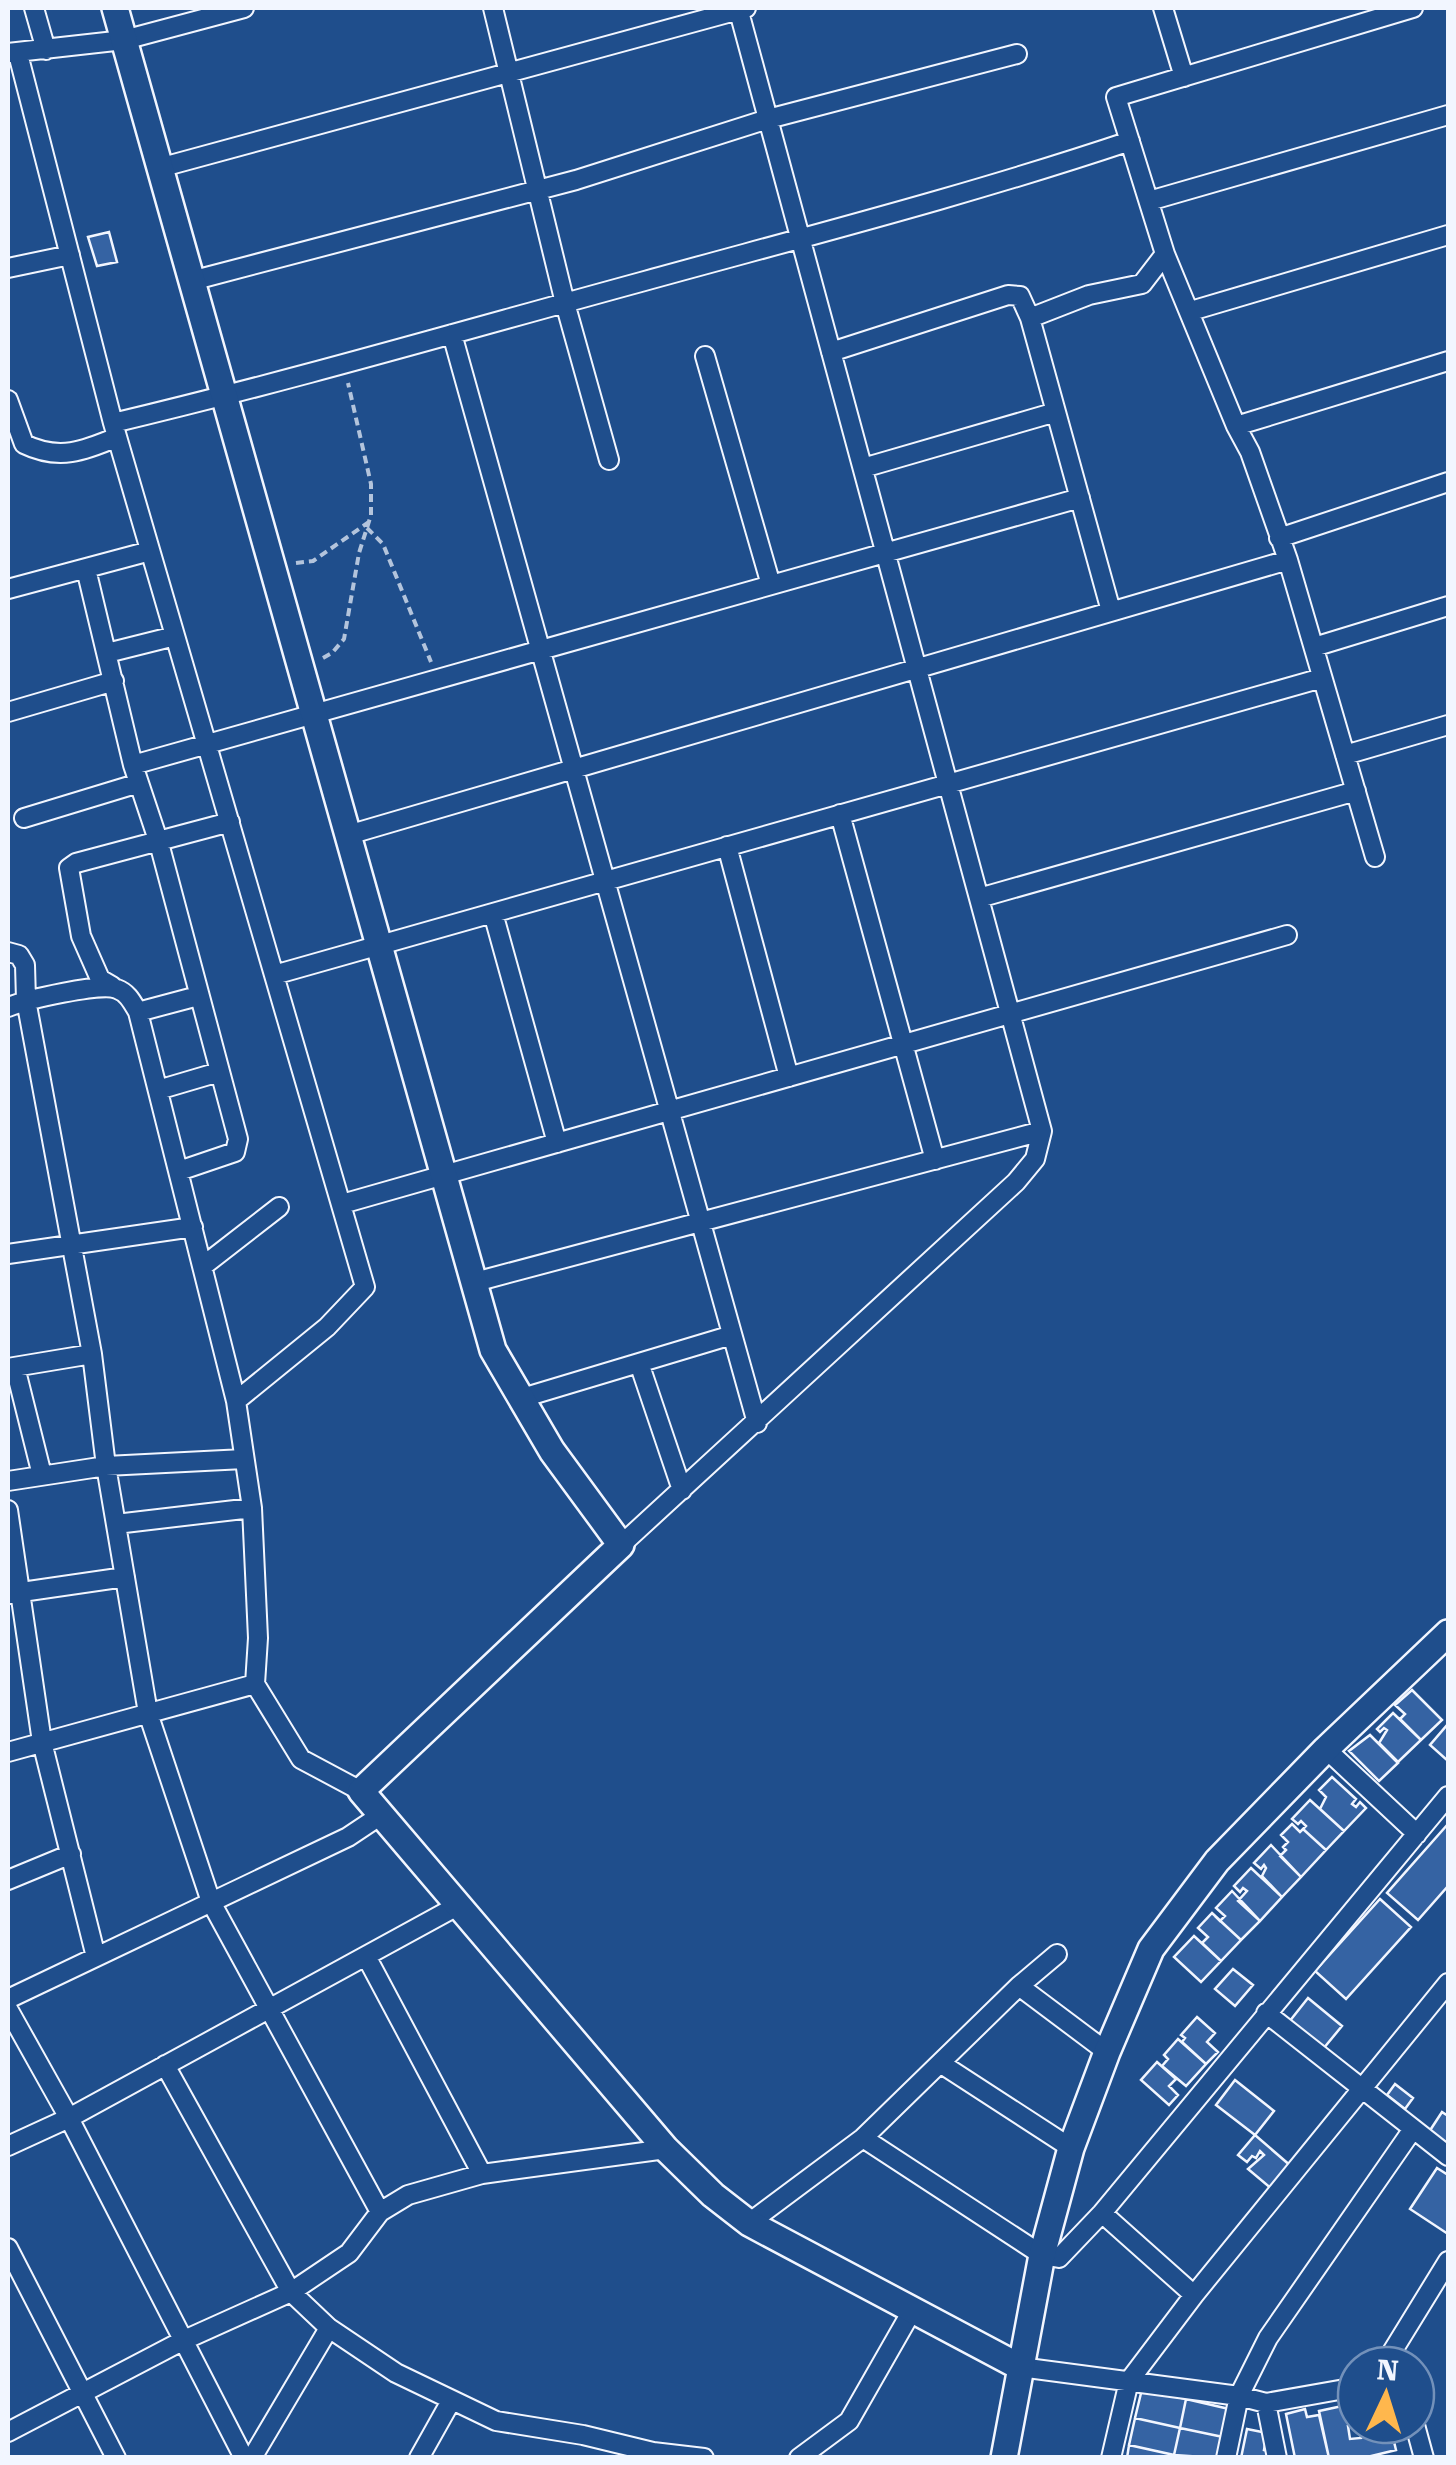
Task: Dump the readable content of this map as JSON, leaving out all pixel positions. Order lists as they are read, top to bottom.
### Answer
{
  "north": "top"
}
